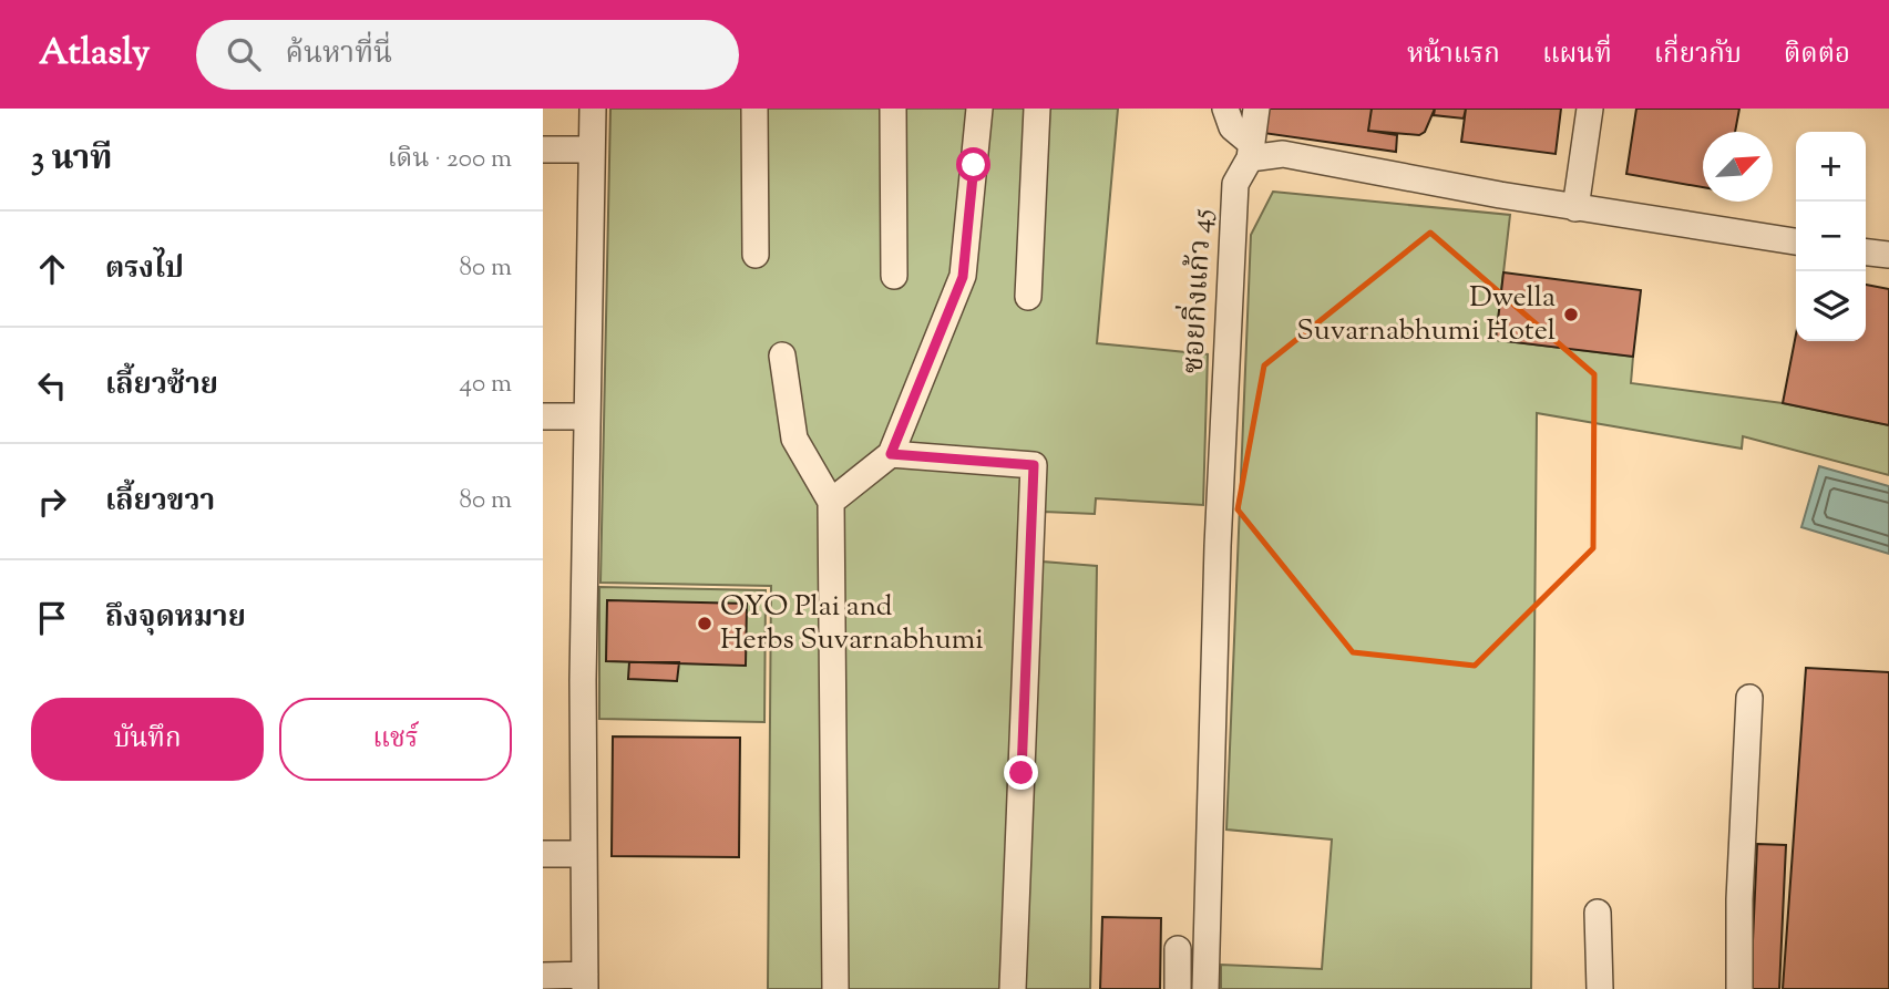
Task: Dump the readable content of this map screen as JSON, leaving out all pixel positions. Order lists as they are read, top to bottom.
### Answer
{
  "streets": {
    "street": ["ซอยกิ่งแก้ว 45"]
  },
  "places": ["Dwella Suvarnabhumi Hotel", "OYO Plai and Herbs Suvarnabhumi"],
  "north": "top right",
  "page": {
    "header": "Atlasly",
    "search": "ค้นหาที่นี่",
    "nav": [
      "หน้าแรก",
      "แผนที่",
      "เกี่ยวกับ",
      "ติดต่อ"
    ],
    "heading": ["3 นาที", "เดิน · 200 m"],
    "map_buttons": ["+", "−"],
    "list": [
      ["ตรงไป", "80 m"],
      ["เลี้ยวซ้าย", "40 m"],
      ["เลี้ยวขวา", "80 m"],
      "ถึงจุดหมาย"
    ],
    "buttons": ["บันทึก", "แชร์"]
  }
}
